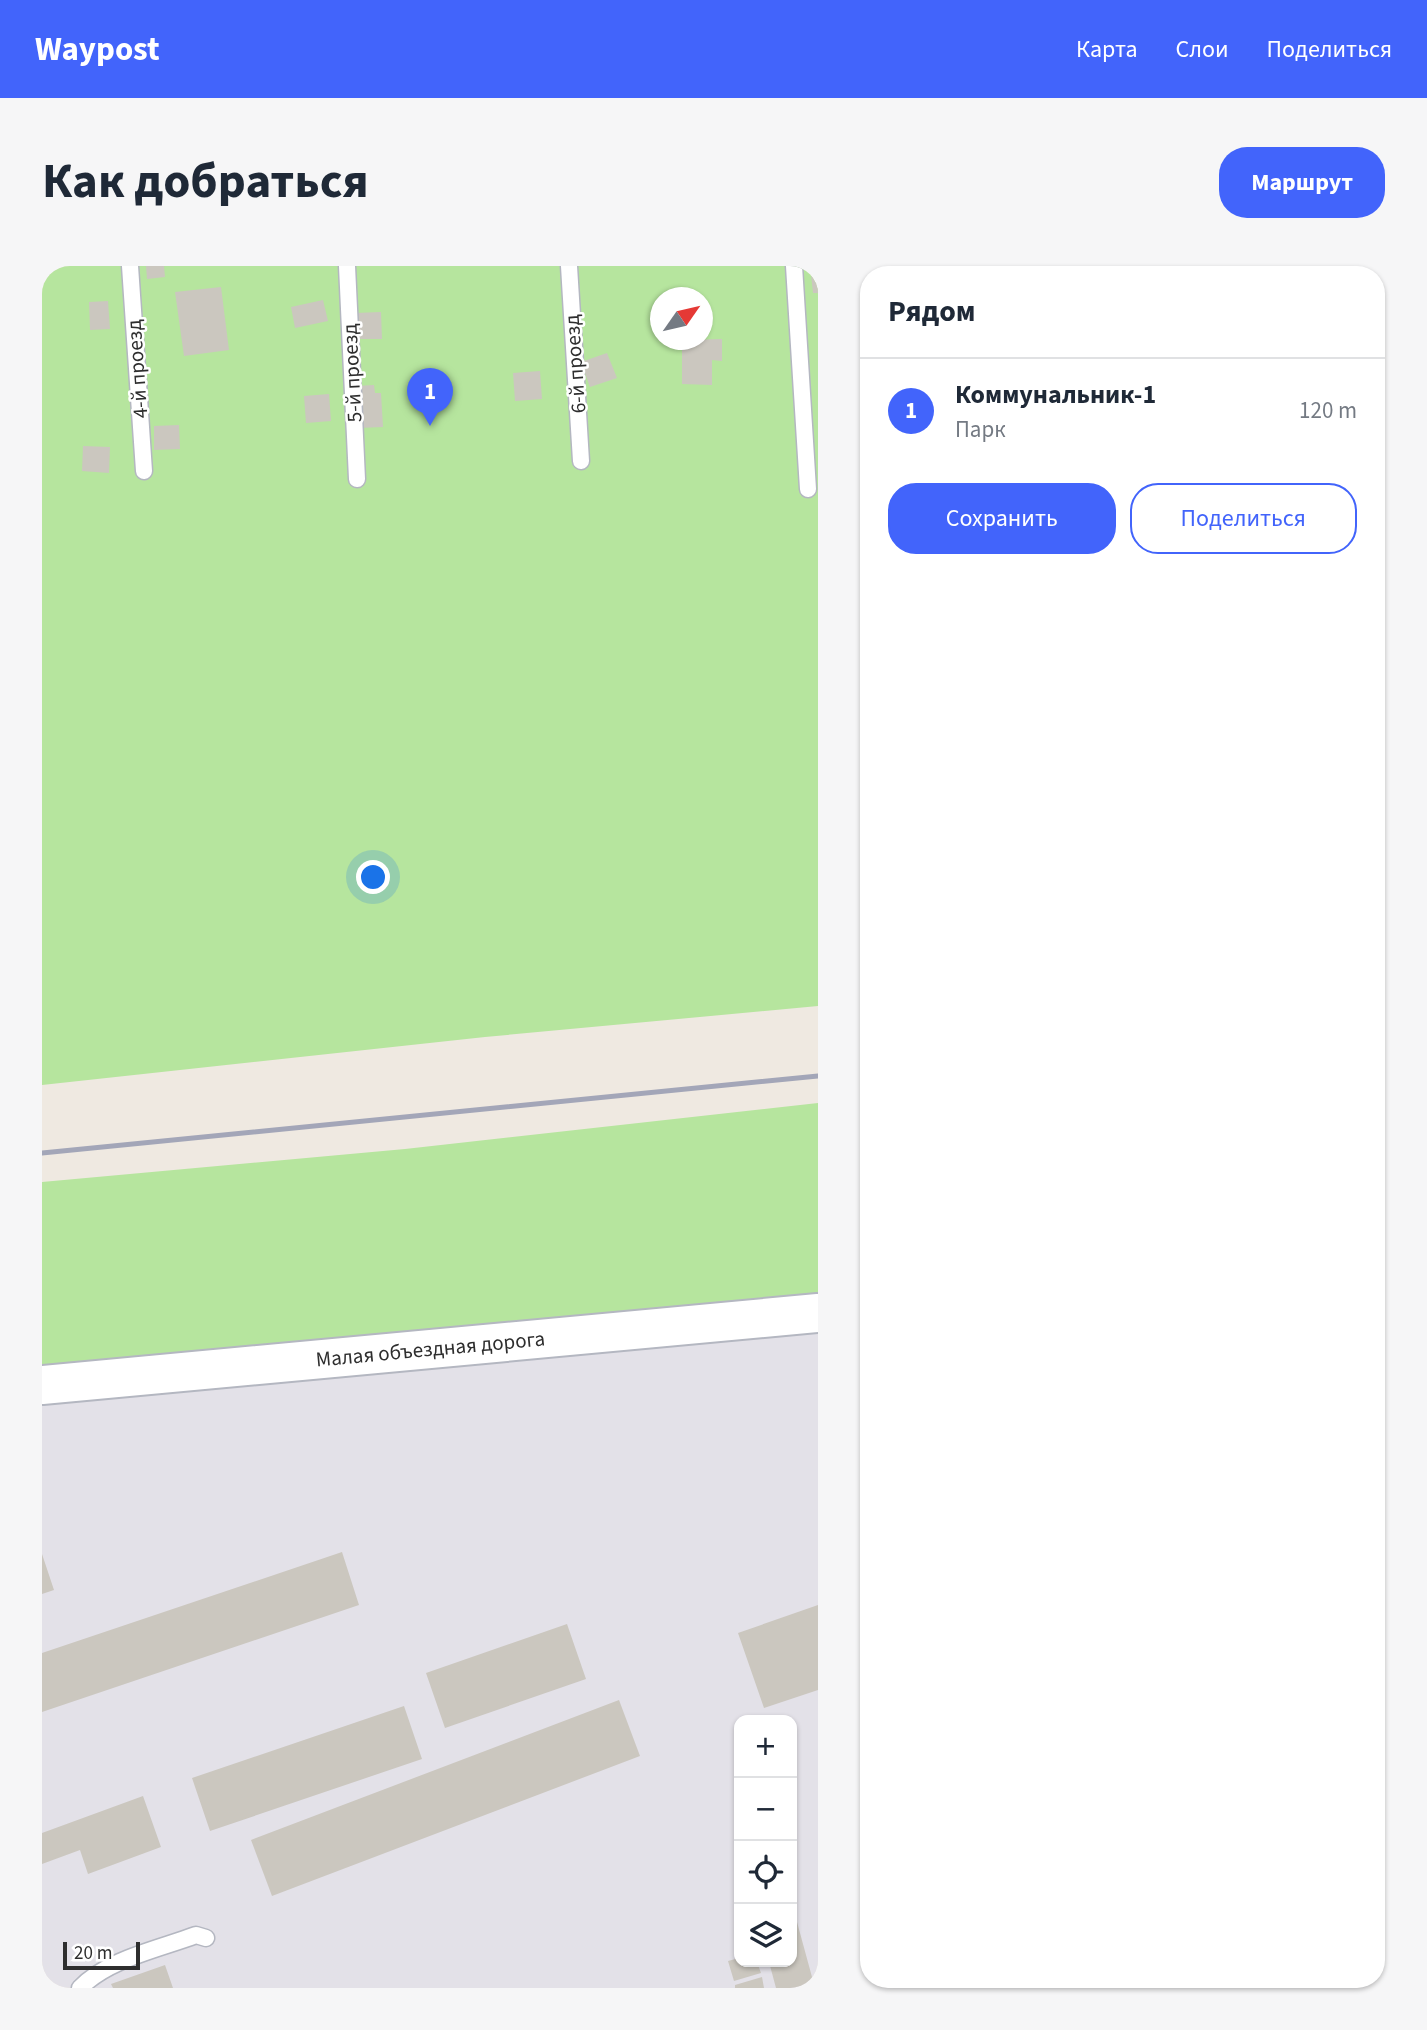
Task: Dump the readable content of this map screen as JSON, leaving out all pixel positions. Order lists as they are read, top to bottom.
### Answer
{
  "streets": {
    "street": ["Малая объездная дорога"],
    "lane": ["6-й проезд", "4-й проезд", "5-й проезд"]
  },
  "scale_bar": "20 m",
  "north": "top right",
  "page": {
    "header": "Waypost",
    "nav": ["Карта", "Слои", "Поделиться"],
    "title": "Как добраться",
    "buttons": [
      "Маршрут",
      ["Сохранить", "Поделиться"]
    ],
    "heading": "Рядом",
    "list": [
      {
        "mark": "1",
        "name": "Коммунальник-1",
        "note": "Парк",
        "value": "120 m"
      }
    ],
    "pins": "1",
    "map_buttons": ["+", "−"],
    "scale": "20 m"
  }
}
